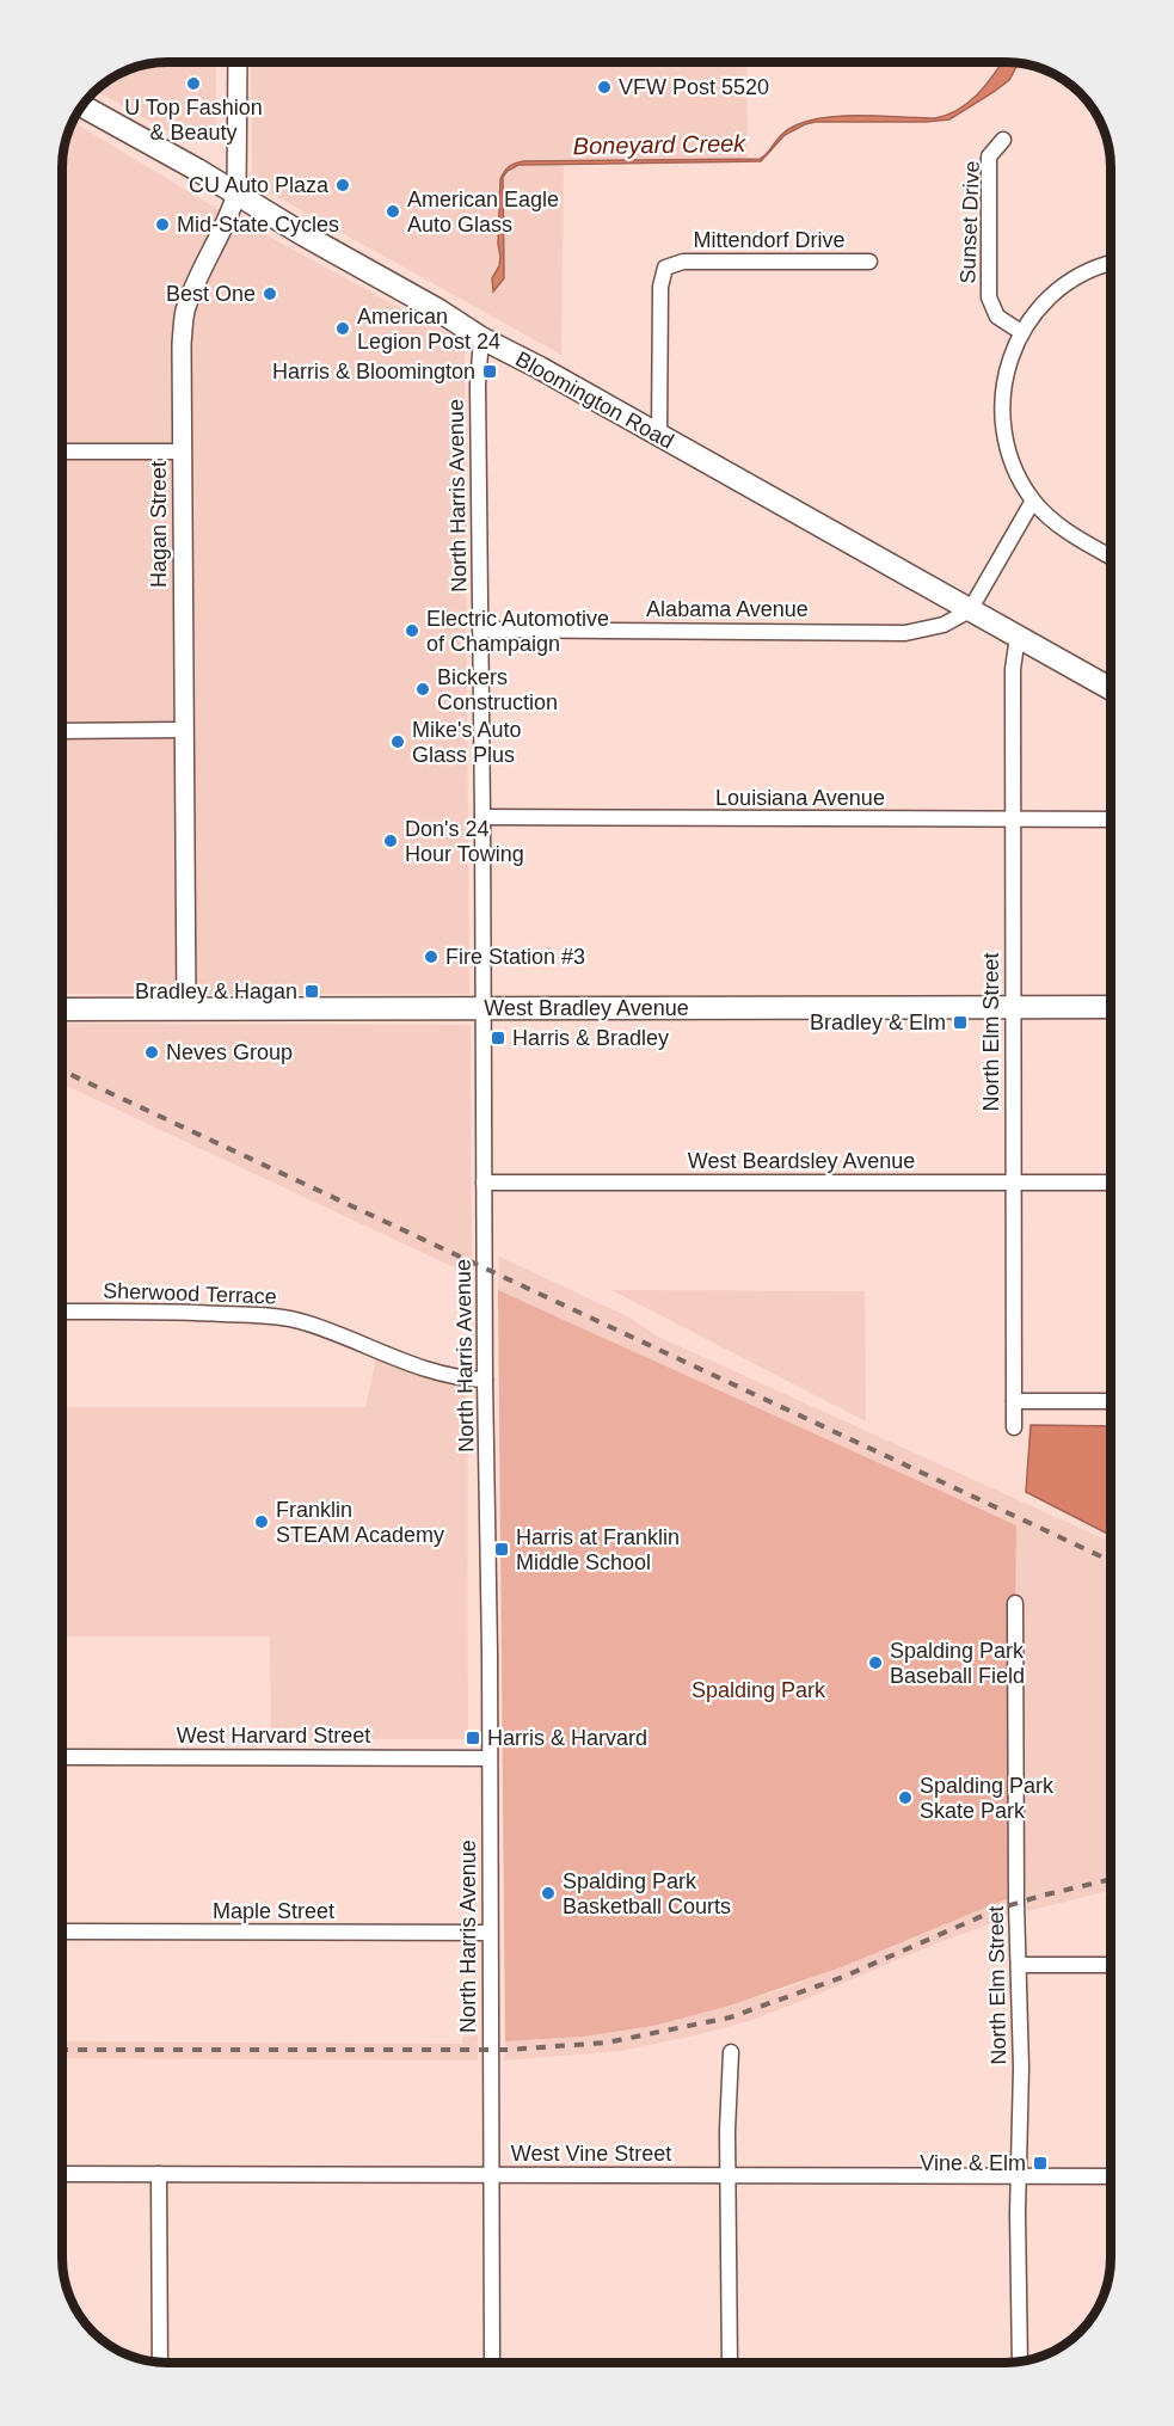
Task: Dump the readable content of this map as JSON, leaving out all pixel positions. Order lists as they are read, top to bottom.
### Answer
{
  "streets": {
    "main road": ["Bloomington Road", "West Bradley Avenue"],
    "street": [
      "Sunset Drive",
      "Mittendorf Drive",
      "North Harris Avenue",
      "Hagan Street",
      "Alabama Avenue",
      "Louisiana Avenue",
      "North Elm Street",
      "West Beardsley Avenue",
      "Sherwood Terrace",
      "West Harvard Street",
      "Maple Street",
      "West Vine Street"
    ]
  },
  "crossings": [
    ["Mittendorf Drive", "Bloomington Road"],
    ["Bloomington Road", "North Harris Avenue"],
    ["Bloomington Road", "Hagan Street"],
    ["Bloomington Road", "Alabama Avenue"],
    ["Bloomington Road", "North Elm Street"],
    ["North Harris Avenue", "Alabama Avenue"],
    ["North Harris Avenue", "Louisiana Avenue"],
    ["North Harris Avenue", "West Bradley Avenue"],
    ["North Harris Avenue", "West Beardsley Avenue"],
    ["North Harris Avenue", "Sherwood Terrace"],
    ["North Harris Avenue", "West Harvard Street"],
    ["North Harris Avenue", "Maple Street"],
    ["North Harris Avenue", "West Vine Street"],
    ["Hagan Street", "West Bradley Avenue"],
    ["Louisiana Avenue", "North Elm Street"],
    ["West Bradley Avenue", "North Elm Street"],
    ["North Elm Street", "West Beardsley Avenue"],
    ["North Elm Street", "West Vine Street"]
  ],
  "water": ["Boneyard Creek"],
  "parks": ["Spalding Park"],
  "places": {
    "other": [
      "U Top Fashion & Beauty",
      "VFW Post 5520",
      "CU Auto Plaza",
      "American Eagle Auto Glass",
      "Mid-State Cycles",
      "Best One",
      "American Legion Post 24",
      "Electric Automotive of Champaign",
      "Bickers Construction",
      "Mike's Auto Glass Plus",
      "Don's 24 Hour Towing",
      "Fire Station #3",
      "Neves Group",
      "Franklin STEAM Academy",
      "Spalding Park Baseball Field",
      "Spalding Park Skate Park",
      "Spalding Park Basketball Courts"
    ],
    "transit": [
      "Harris & Bloomington",
      "Bradley & Hagan",
      "Bradley & Elm",
      "Harris & Bradley",
      "Harris at Franklin Middle School",
      "Harris & Harvard",
      "Vine & Elm"
    ]
  }
}
